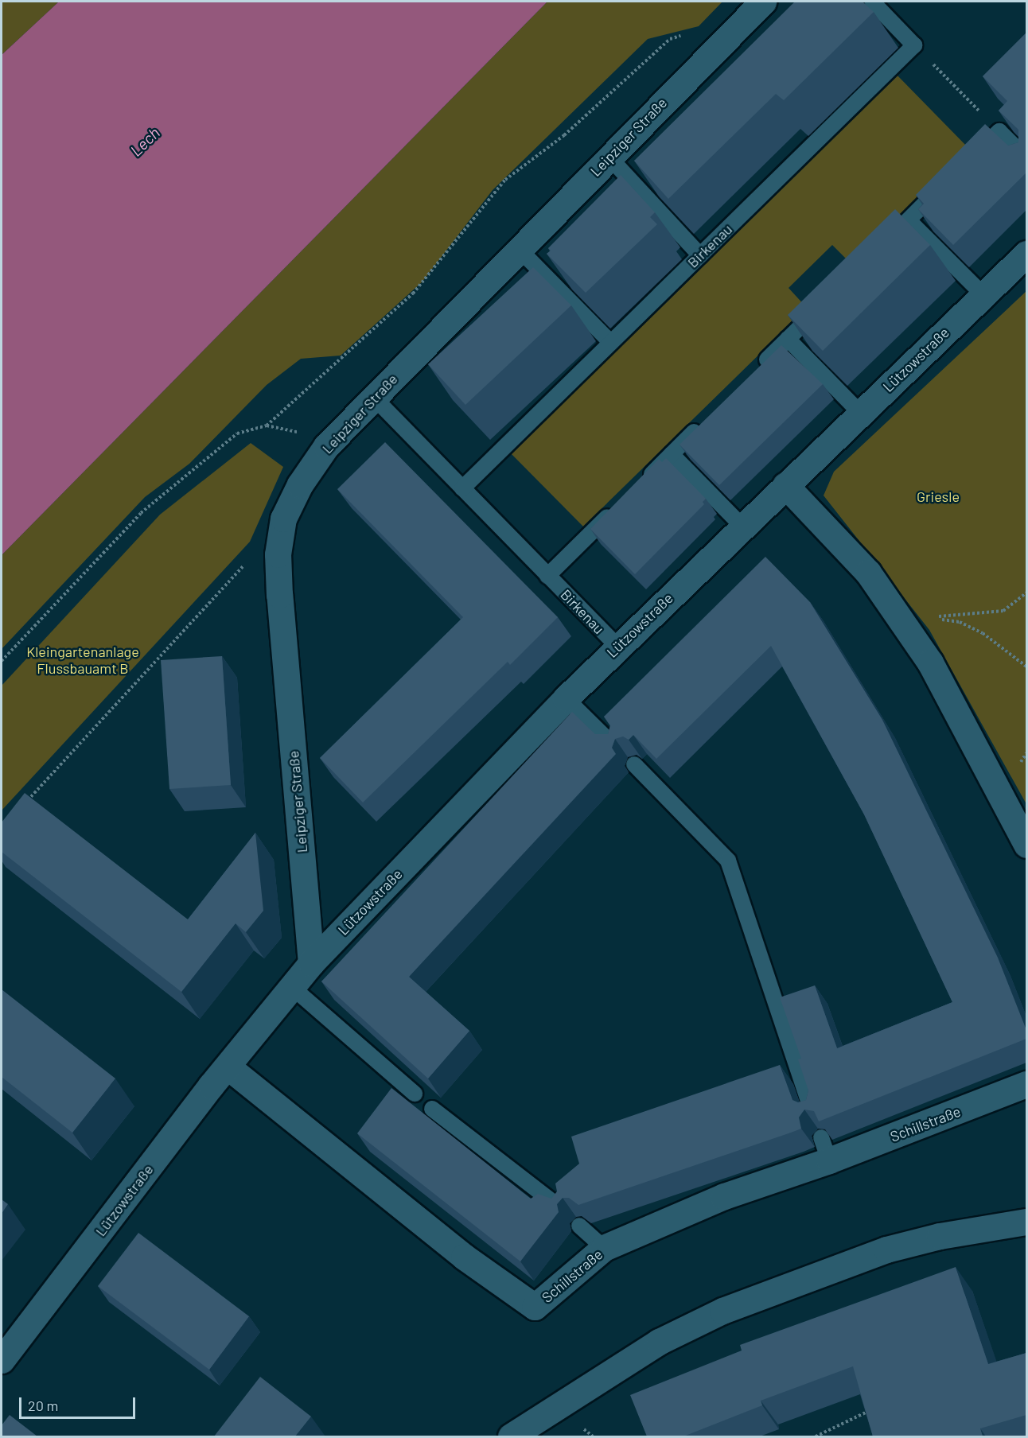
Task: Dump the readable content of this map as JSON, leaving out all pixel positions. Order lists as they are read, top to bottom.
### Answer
{
  "streets": {
    "street": ["Leipziger Straße", "Lützowstraße", "Schillstraße"],
    "lane": ["Birkenau"]
  },
  "crossings": [
    ["Leipziger Straße", "Birkenau"],
    ["Leipziger Straße", "Lützowstraße"],
    ["Birkenau", "Lützowstraße"],
    ["Lützowstraße", "Schillstraße"]
  ],
  "water": ["Lech"],
  "parks": ["Griesle", "Kleingartenanlage Flussbauamt B"],
  "scale_bar": "20 m"
}
